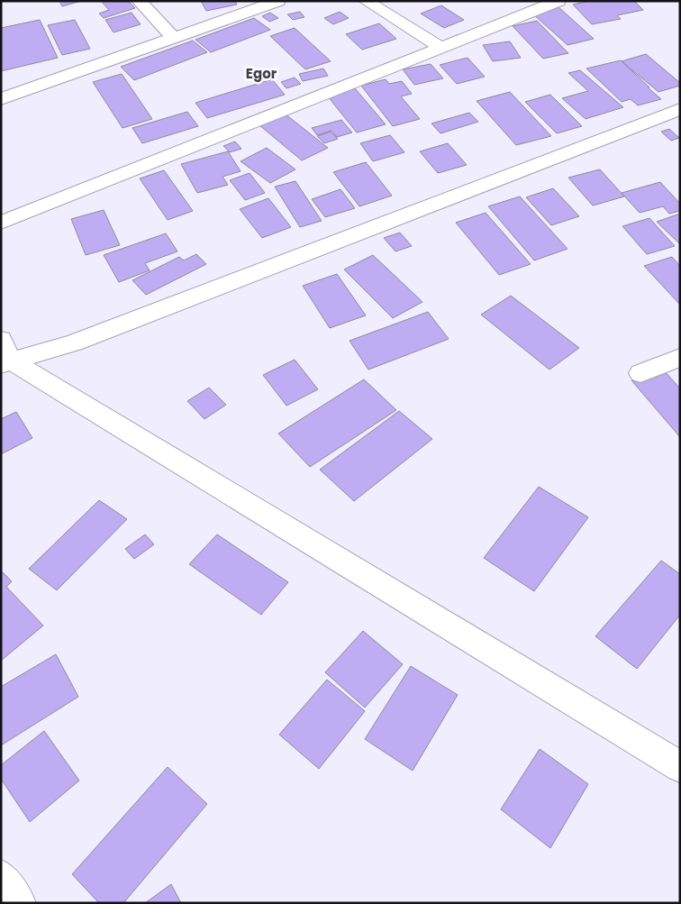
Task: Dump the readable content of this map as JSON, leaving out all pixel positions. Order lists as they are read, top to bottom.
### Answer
{
  "districts": ["Egor"]
}
